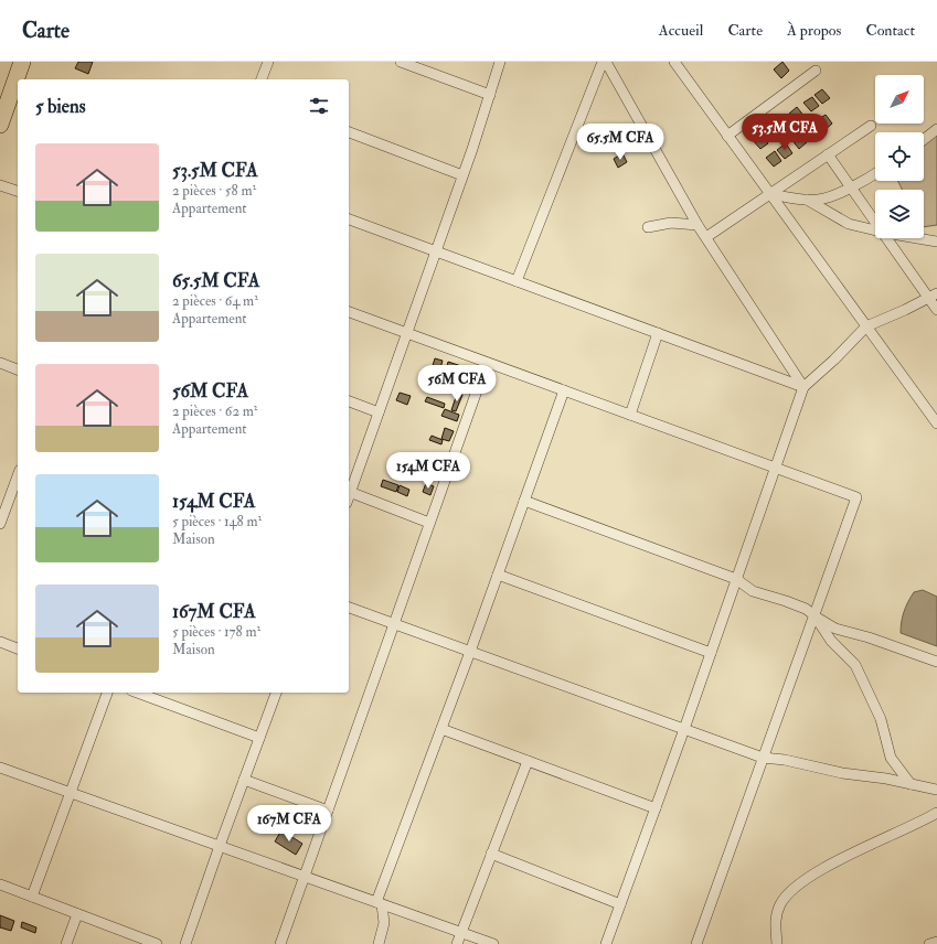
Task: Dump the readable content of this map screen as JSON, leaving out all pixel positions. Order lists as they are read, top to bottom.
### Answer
{
  "north": "top right",
  "page": {
    "header": "Carte",
    "nav": [
      "Accueil",
      "Carte",
      "À propos",
      "Contact"
    ],
    "heading": "5 biens",
    "price": [
      "53.5M CFA",
      "65.5M CFA",
      "56M CFA",
      "154M CFA",
      "167M CFA"
    ],
    "list": [
      {
        "name": "53.5M CFA",
        "note": "2 pièces · 58 m² · Appartement"
      },
      {
        "name": "65.5M CFA",
        "note": "2 pièces · 64 m² · Appartement"
      },
      {
        "name": "56M CFA",
        "note": "2 pièces · 62 m² · Appartement"
      },
      {
        "name": "154M CFA",
        "note": "5 pièces · 148 m² · Maison"
      },
      {
        "name": "167M CFA",
        "note": "5 pièces · 178 m² · Maison"
      }
    ]
  }
}
